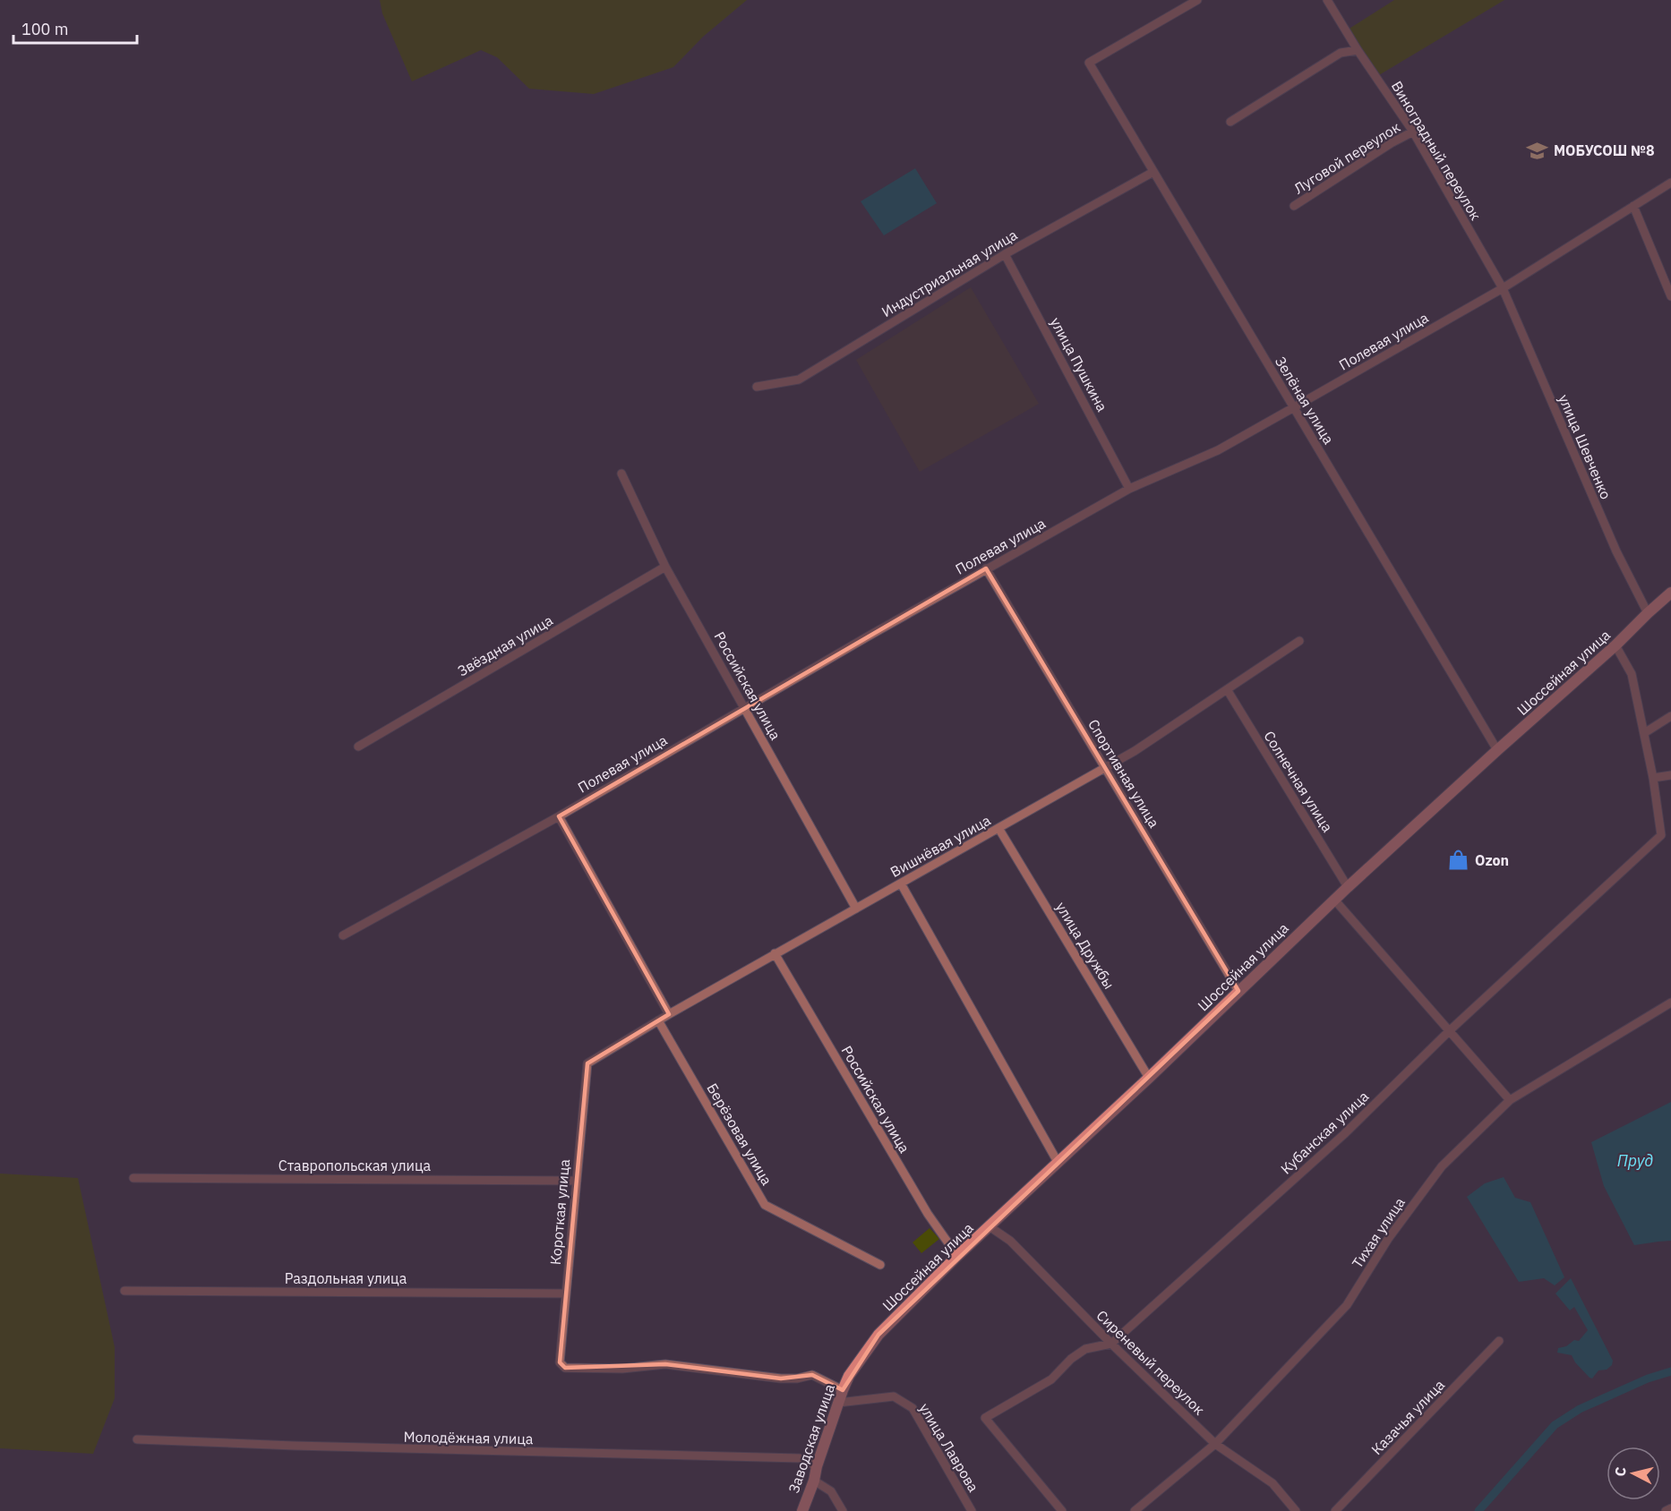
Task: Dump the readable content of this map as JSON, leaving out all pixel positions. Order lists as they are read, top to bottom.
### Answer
{
  "streets": {
    "main road": ["Шоссейная улица", "Заводская улица"],
    "street": [
      "Виноградный переулок",
      "Луговой переулок",
      "Индустриальная улица",
      "Полевая улица",
      "улица Пушкина",
      "Зелёная улица",
      "улица Шевченко",
      "Звёздная улица",
      "Российская улица",
      "Спортивная улица",
      "Солнечная улица",
      "Вишнёвая улица",
      "улица Дружбы",
      "Кубанская улица",
      "Берёзовая улица",
      "Ставропольская улица",
      "Короткая улица",
      "Тихая улица",
      "Раздольная улица",
      "Сиреневый переулок",
      "Казачья улица",
      "Молодёжная улица",
      "улица Лаврова"
    ]
  },
  "crossings": [
    ["Виноградный переулок", "Луговой переулок"],
    ["Виноградный переулок", "Полевая улица"],
    ["Виноградный переулок", "улица Шевченко"],
    ["Индустриальная улица", "улица Пушкина"],
    ["Индустриальная улица", "Зелёная улица"],
    ["Полевая улица", "улица Пушкина"],
    ["Полевая улица", "Зелёная улица"],
    ["Полевая улица", "улица Шевченко"],
    ["Полевая улица", "Российская улица"],
    ["Полевая улица", "Спортивная улица"],
    ["Зелёная улица", "Шоссейная улица"],
    ["улица Шевченко", "Шоссейная улица"],
    ["Звёздная улица", "Российская улица"],
    ["Шоссейная улица", "Российская улица"],
    ["Шоссейная улица", "Спортивная улица"],
    ["Шоссейная улица", "Солнечная улица"],
    ["Шоссейная улица", "улица Дружбы"],
    ["Шоссейная улица", "Сиреневый переулок"],
    ["Шоссейная улица", "Заводская улица"],
    ["Российская улица", "Вишнёвая улица"],
    ["Спортивная улица", "Вишнёвая улица"],
    ["Солнечная улица", "Вишнёвая улица"],
    ["Вишнёвая улица", "улица Дружбы"],
    ["Вишнёвая улица", "Берёзовая улица"],
    ["Вишнёвая улица", "Короткая улица"],
    ["Кубанская улица", "Сиреневый переулок"],
    ["Ставропольская улица", "Короткая улица"],
    ["Короткая улица", "Раздольная улица"],
    ["Короткая улица", "Заводская улица"],
    ["Тихая улица", "Сиреневый переулок"],
    ["Молодёжная улица", "Заводская улица"],
    ["Заводская улица", "улица Лаврова"]
  ],
  "water": ["Пруд"],
  "places": {
    "school or university": ["МОБУСОШ №8"],
    "shop": ["Ozon"]
  },
  "scale_bar": "100 m",
  "north": "left"
}
